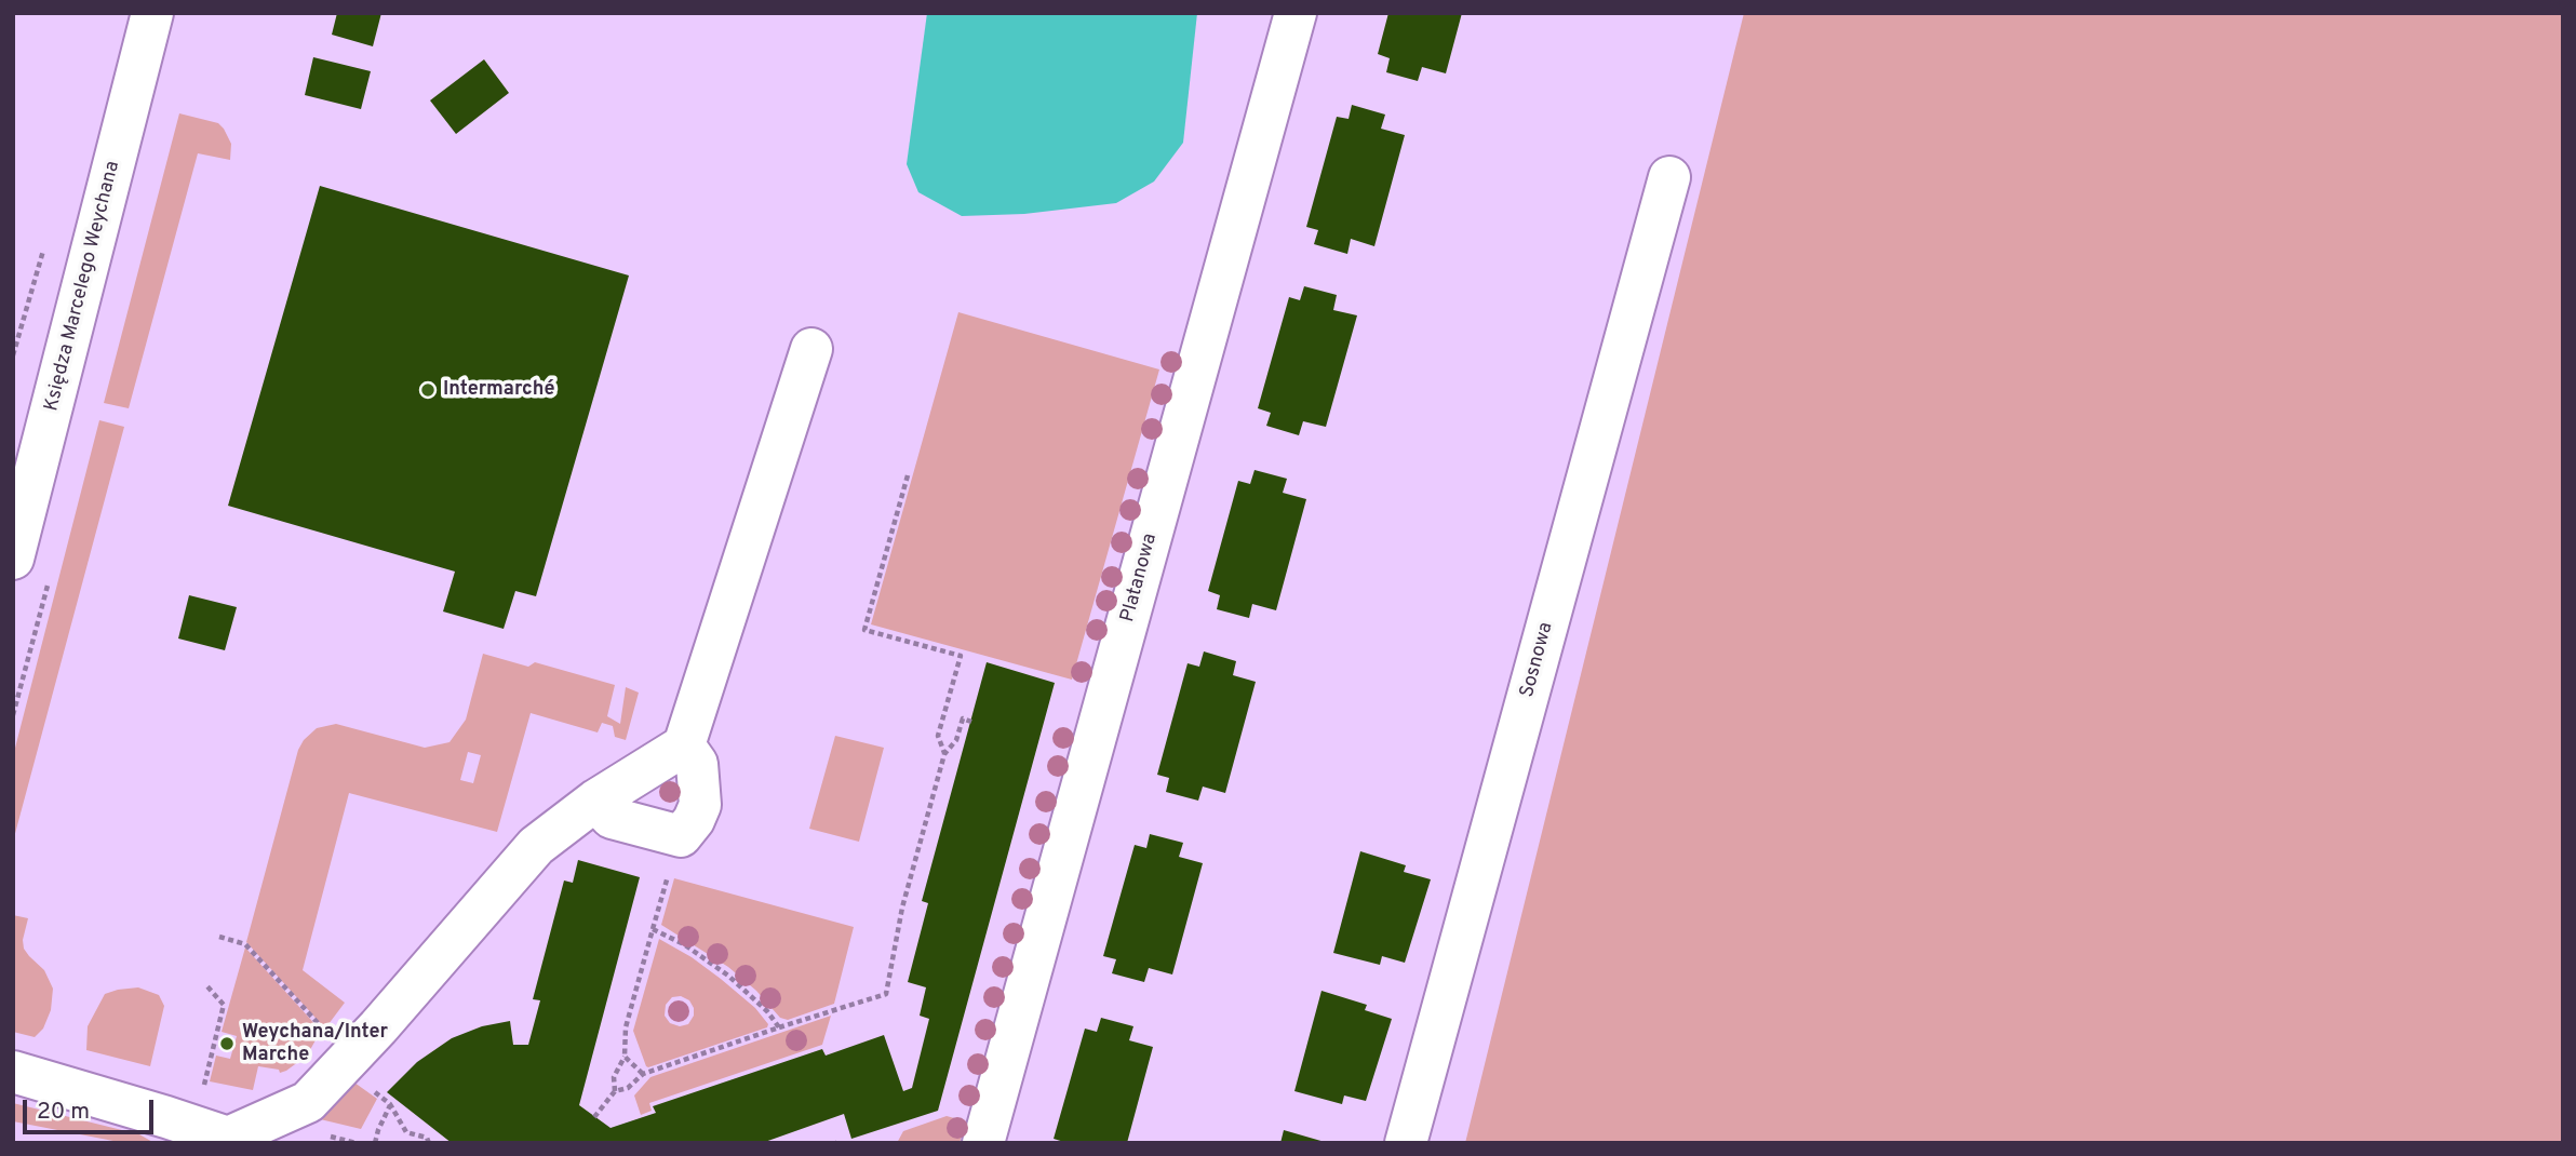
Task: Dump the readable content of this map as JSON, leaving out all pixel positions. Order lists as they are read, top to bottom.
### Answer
{
  "streets": {
    "street": ["Księdza Marcelego Weychana", "Platanowa", "Sosnowa"]
  },
  "places": ["Intermarché", "Weychana/Inter Marche"],
  "scale_bar": "20 m"
}
